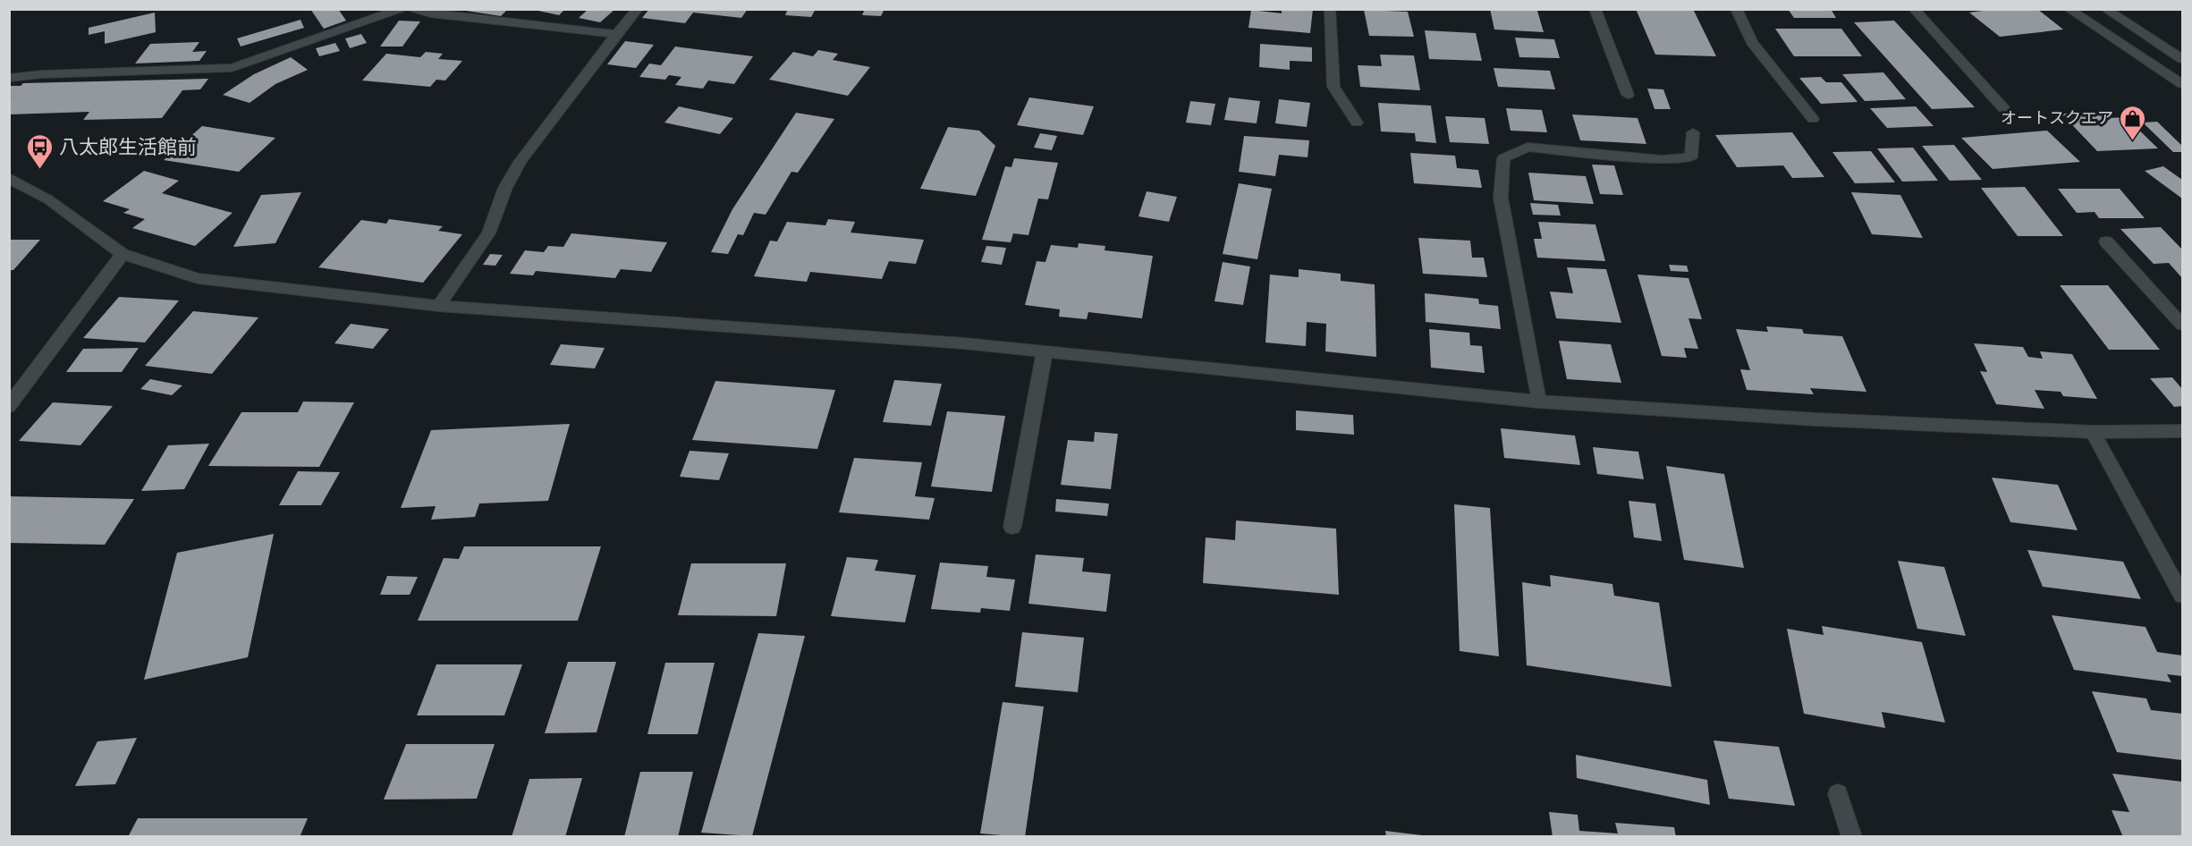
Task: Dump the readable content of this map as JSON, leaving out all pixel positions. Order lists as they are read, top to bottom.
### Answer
{
  "places": {
    "shop": ["オートスクエア"],
    "bus stop": ["八太郎生活館前"]
  }
}
